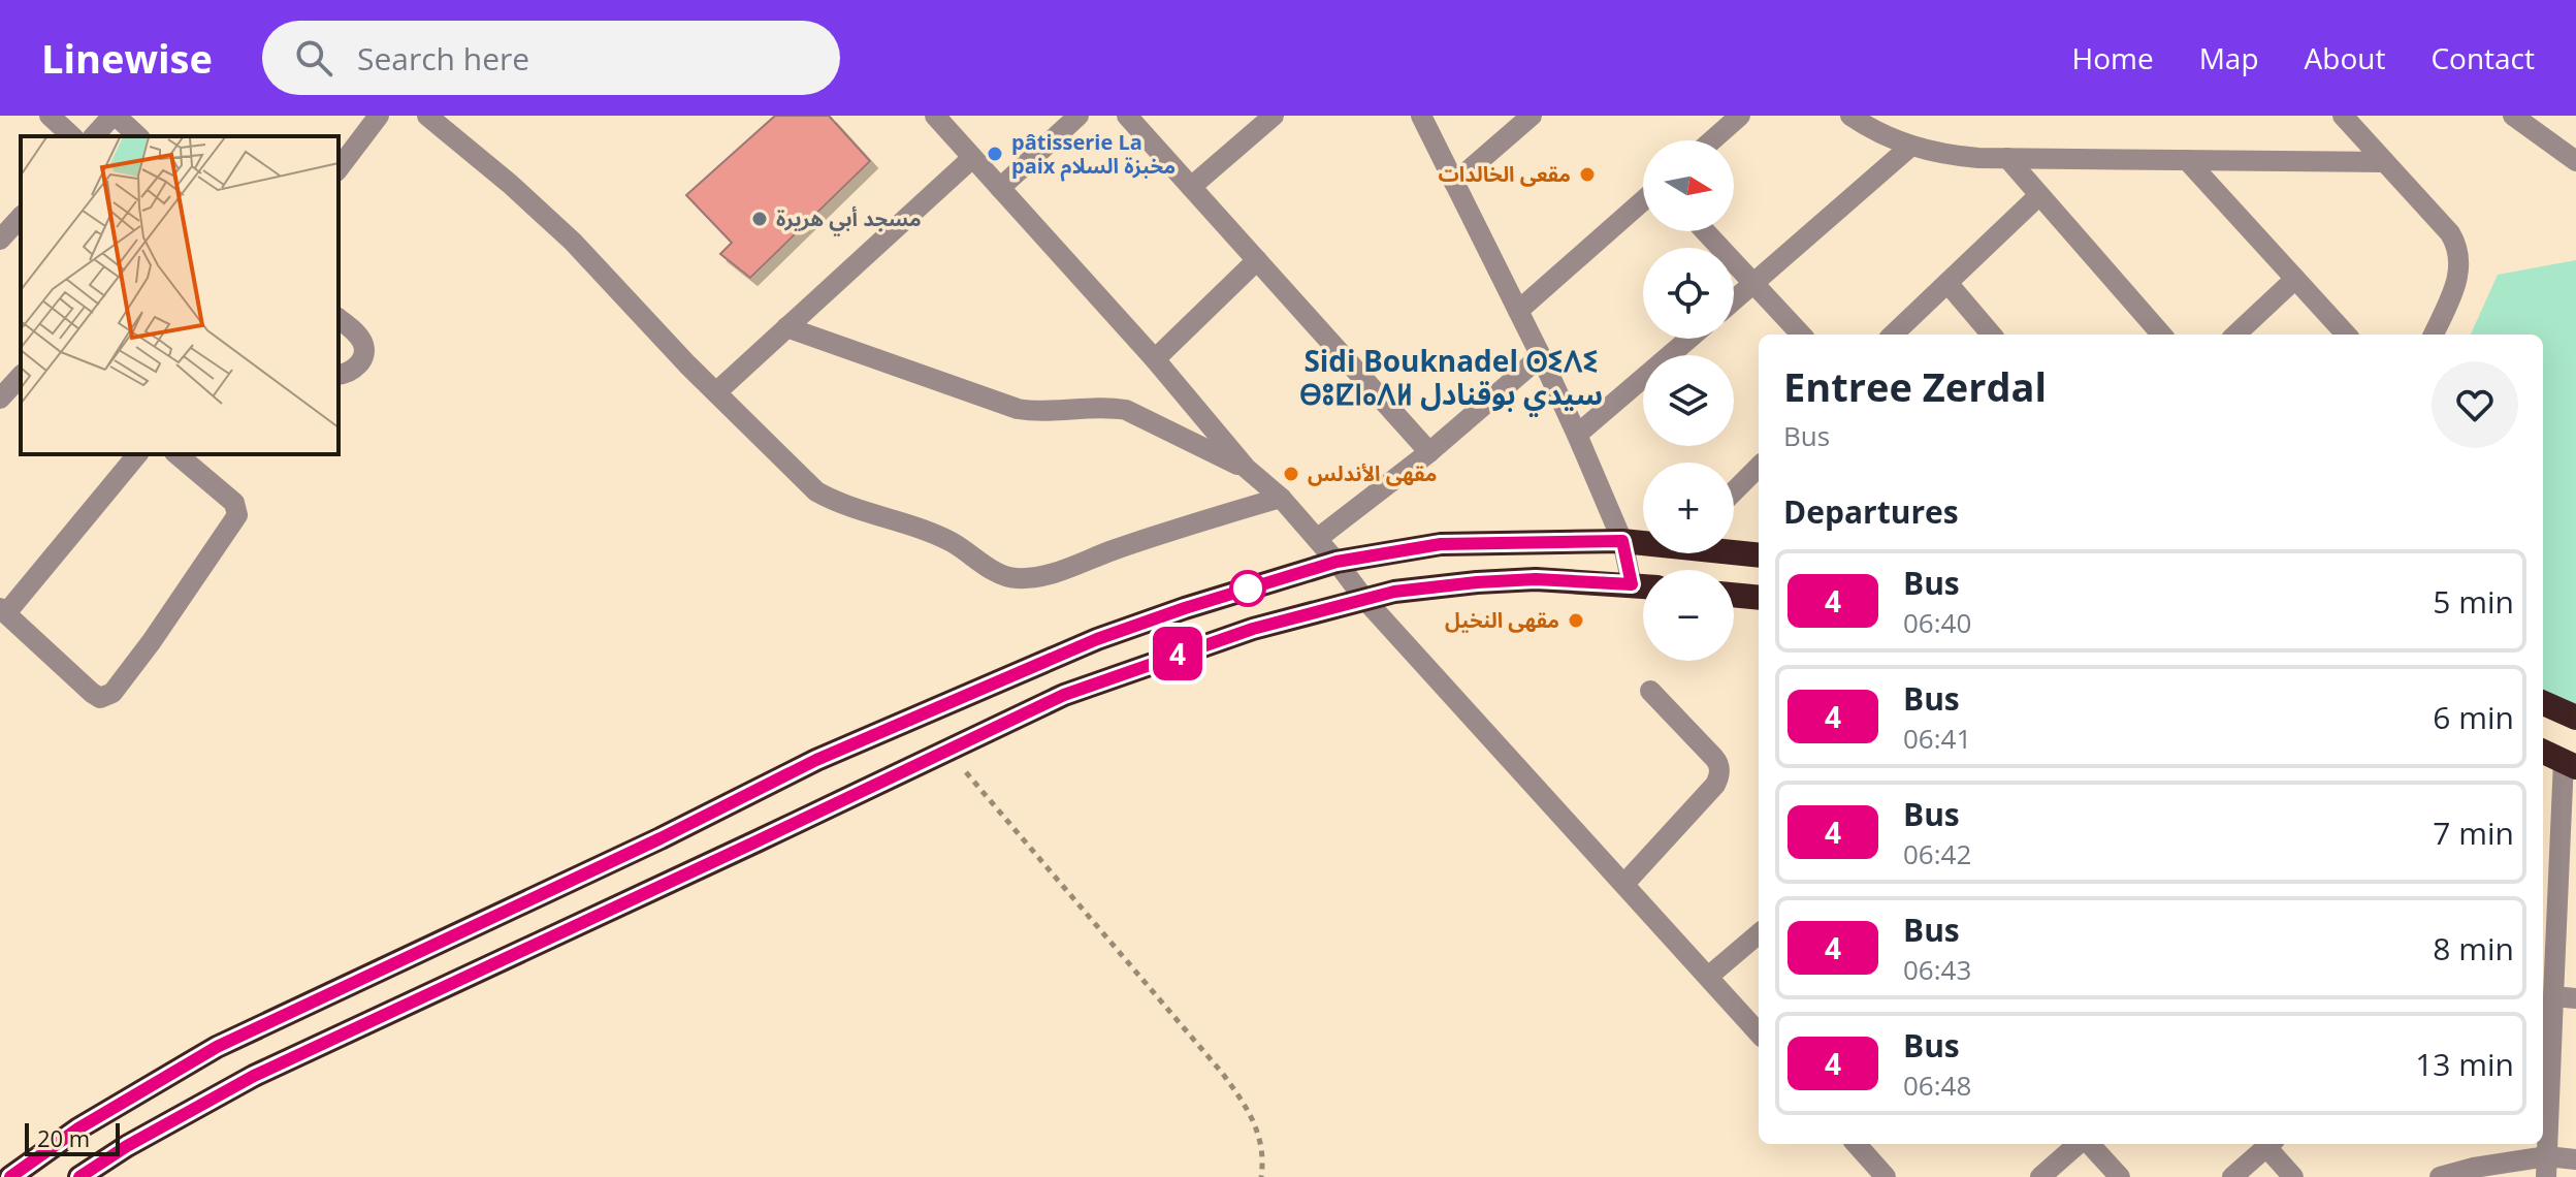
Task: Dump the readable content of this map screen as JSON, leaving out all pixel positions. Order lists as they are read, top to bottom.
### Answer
{
  "districts": ["Sidi Bouknadel ⵙⵉⴷⵉ ⴱⵓⵇⵏⴰⴷⵍ سيدي بوقنادل"],
  "places": [
    "pâtisserie La paix مخبزة السلام",
    "مقعى الخالدات",
    "مسجد أبي هريرة",
    "مقهى الأندلس",
    "مقهى النخيل"
  ],
  "lines": ["bus line 4"],
  "scale_bar": "20 m",
  "north": "right",
  "page": {
    "header": "Linewise",
    "search": "Search here",
    "nav": [
      "Home",
      "Map",
      "About",
      "Contact"
    ],
    "on_map": "4",
    "map_buttons": ["+", "−"],
    "heading": [
      ["Entree Zerdal", "Bus"],
      "Departures"
    ],
    "list": [
      {
        "mark": "4",
        "name": "Bus",
        "note": "06:40",
        "value": "5 min"
      },
      {
        "mark": "4",
        "name": "Bus",
        "note": "06:41",
        "value": "6 min"
      },
      {
        "mark": "4",
        "name": "Bus",
        "note": "06:42",
        "value": "7 min"
      },
      {
        "mark": "4",
        "name": "Bus",
        "note": "06:43",
        "value": "8 min"
      },
      {
        "mark": "4",
        "name": "Bus",
        "note": "06:48",
        "value": "13 min"
      }
    ],
    "scale": "20 m"
  }
}
